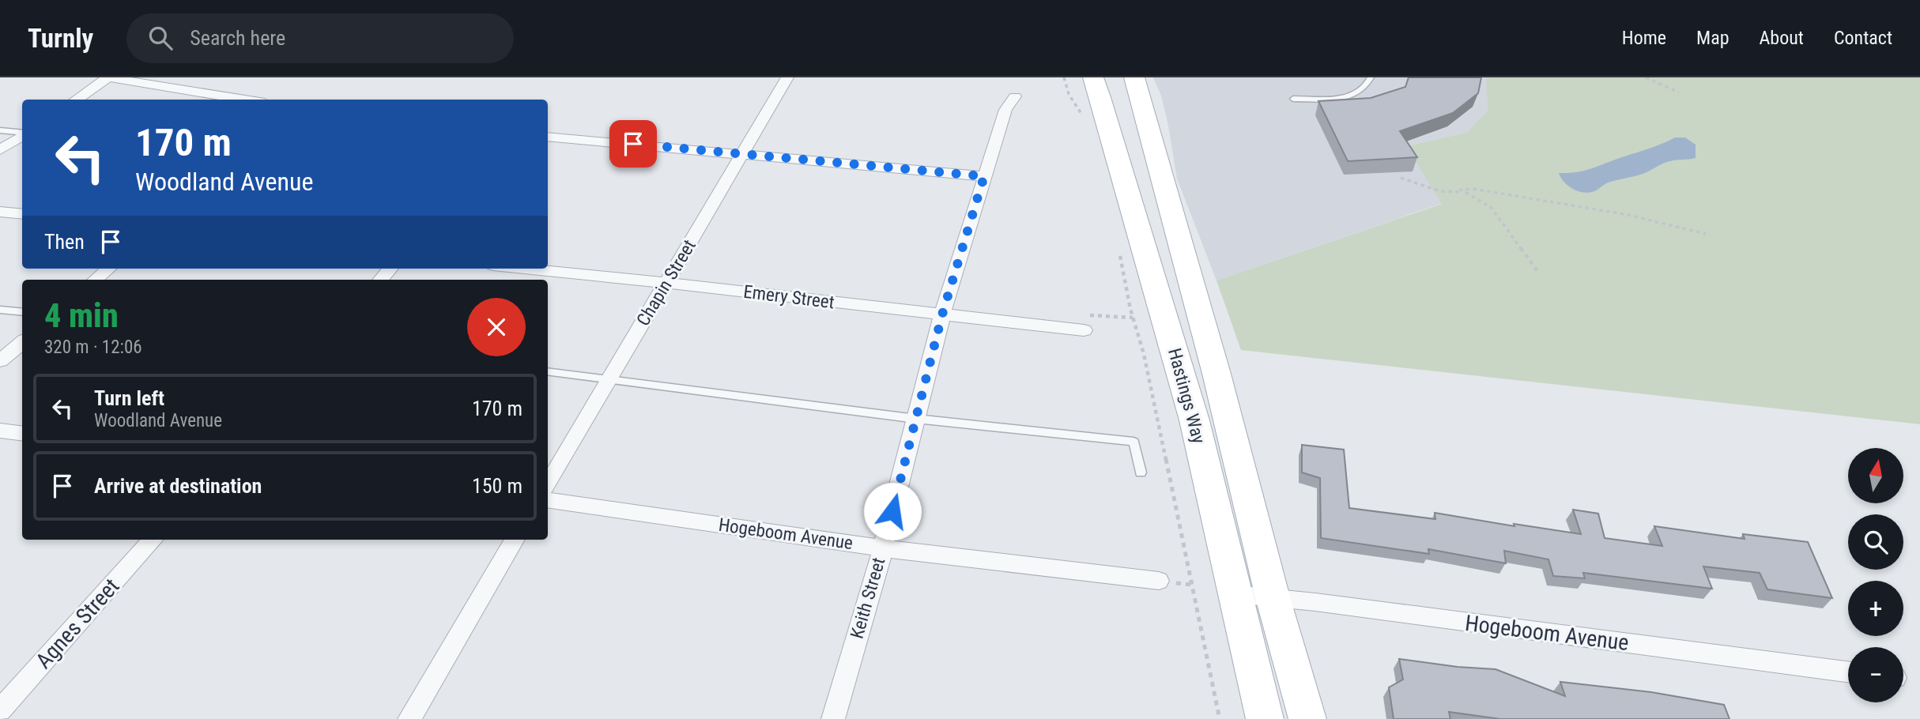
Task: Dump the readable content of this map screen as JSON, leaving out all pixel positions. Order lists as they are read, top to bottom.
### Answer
{
  "streets": {
    "main road": ["Hastings Way"],
    "street": [
      "Chapin Street",
      "Emery Street",
      "Hogeboom Avenue",
      "Keith Street",
      "Agnes Street"
    ]
  },
  "crossings": [
    ["Chapin Street", "Emery Street"],
    ["Emery Street", "Keith Street"],
    ["Hastings Way", "Hogeboom Avenue"],
    ["Hogeboom Avenue", "Keith Street"]
  ],
  "north": "top",
  "page": {
    "header": "Turnly",
    "search": "Search here",
    "nav": [
      "Home",
      "Map",
      "About",
      "Contact"
    ],
    "turn": ["170 m", "Woodland Avenue"],
    "then": "Then",
    "heading": ["4 min", "320 m · 12:06"],
    "list": [
      {
        "name": "Turn left",
        "note": "Woodland Avenue",
        "value": "170 m"
      },
      {
        "name": "Arrive at destination",
        "value": "150 m"
      }
    ],
    "map_buttons": ["+", "−"]
  }
}
